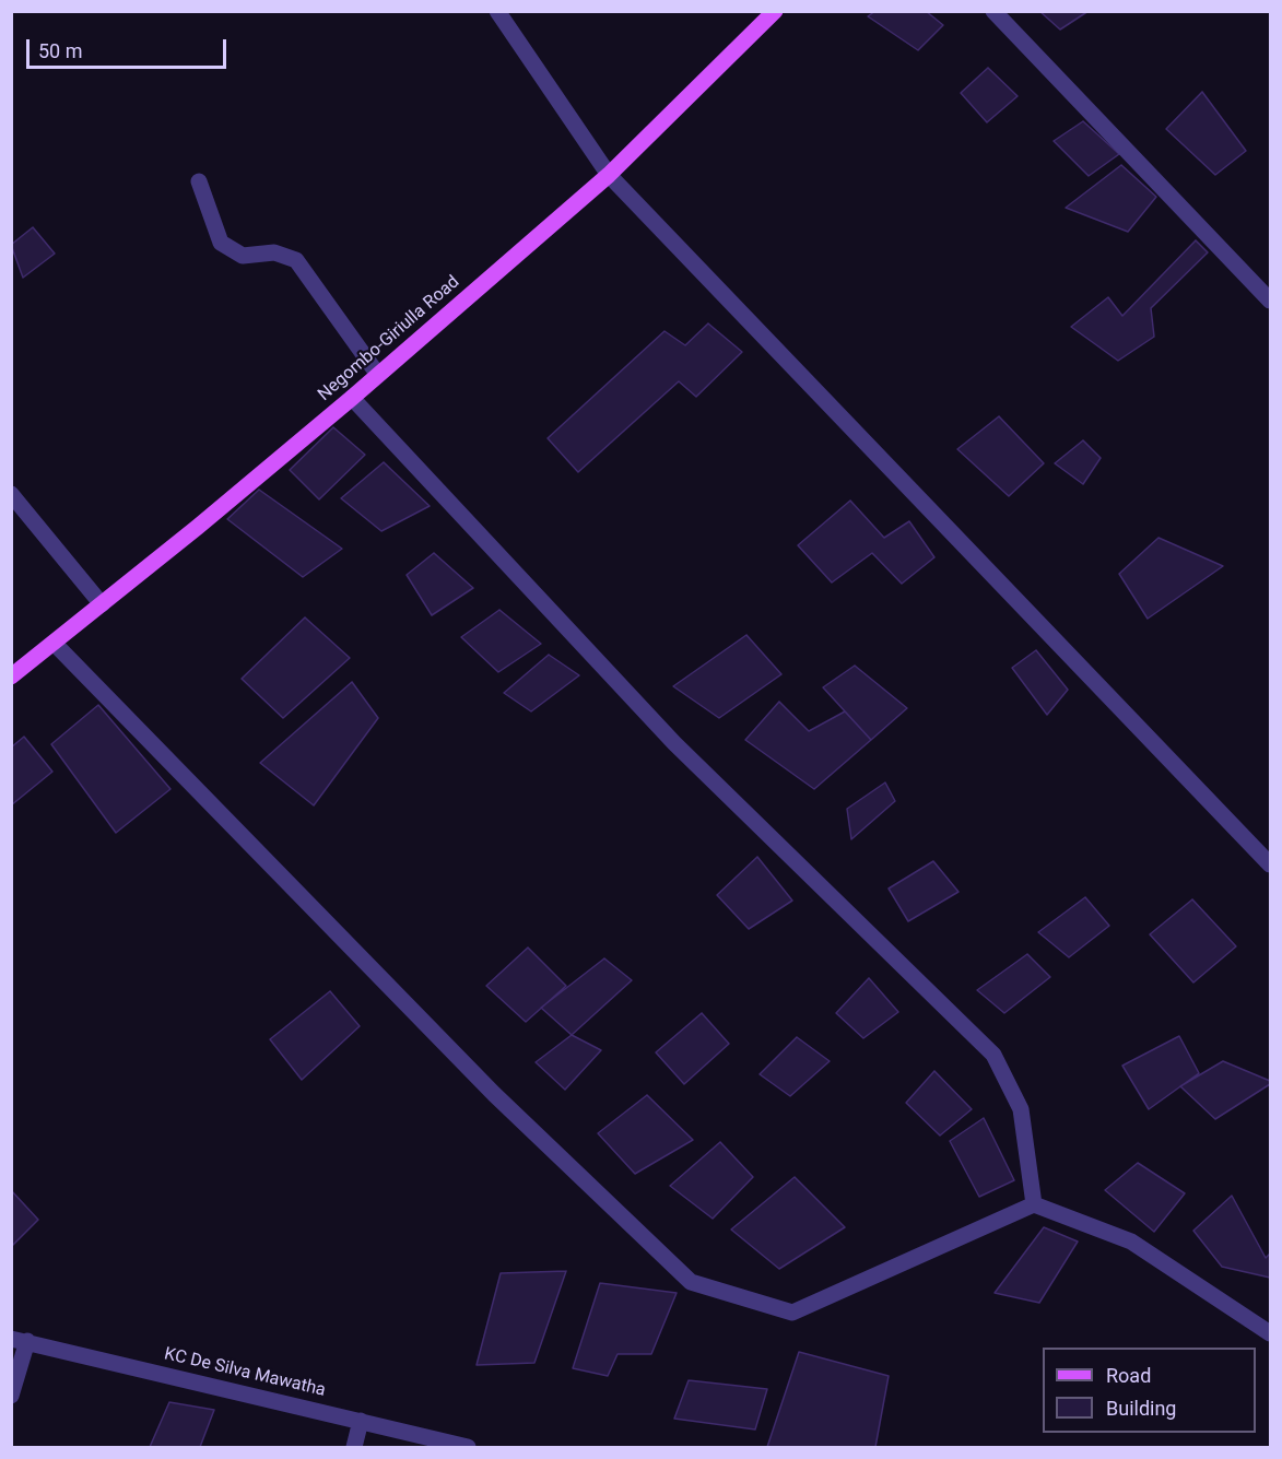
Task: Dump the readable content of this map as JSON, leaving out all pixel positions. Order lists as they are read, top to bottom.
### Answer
{
  "streets": {
    "main road": ["Negombo-Giriulla Road"],
    "street": ["KC De Silva Mawatha"]
  },
  "legend": ["Road", "Building"],
  "scale_bar": "50 m"
}
